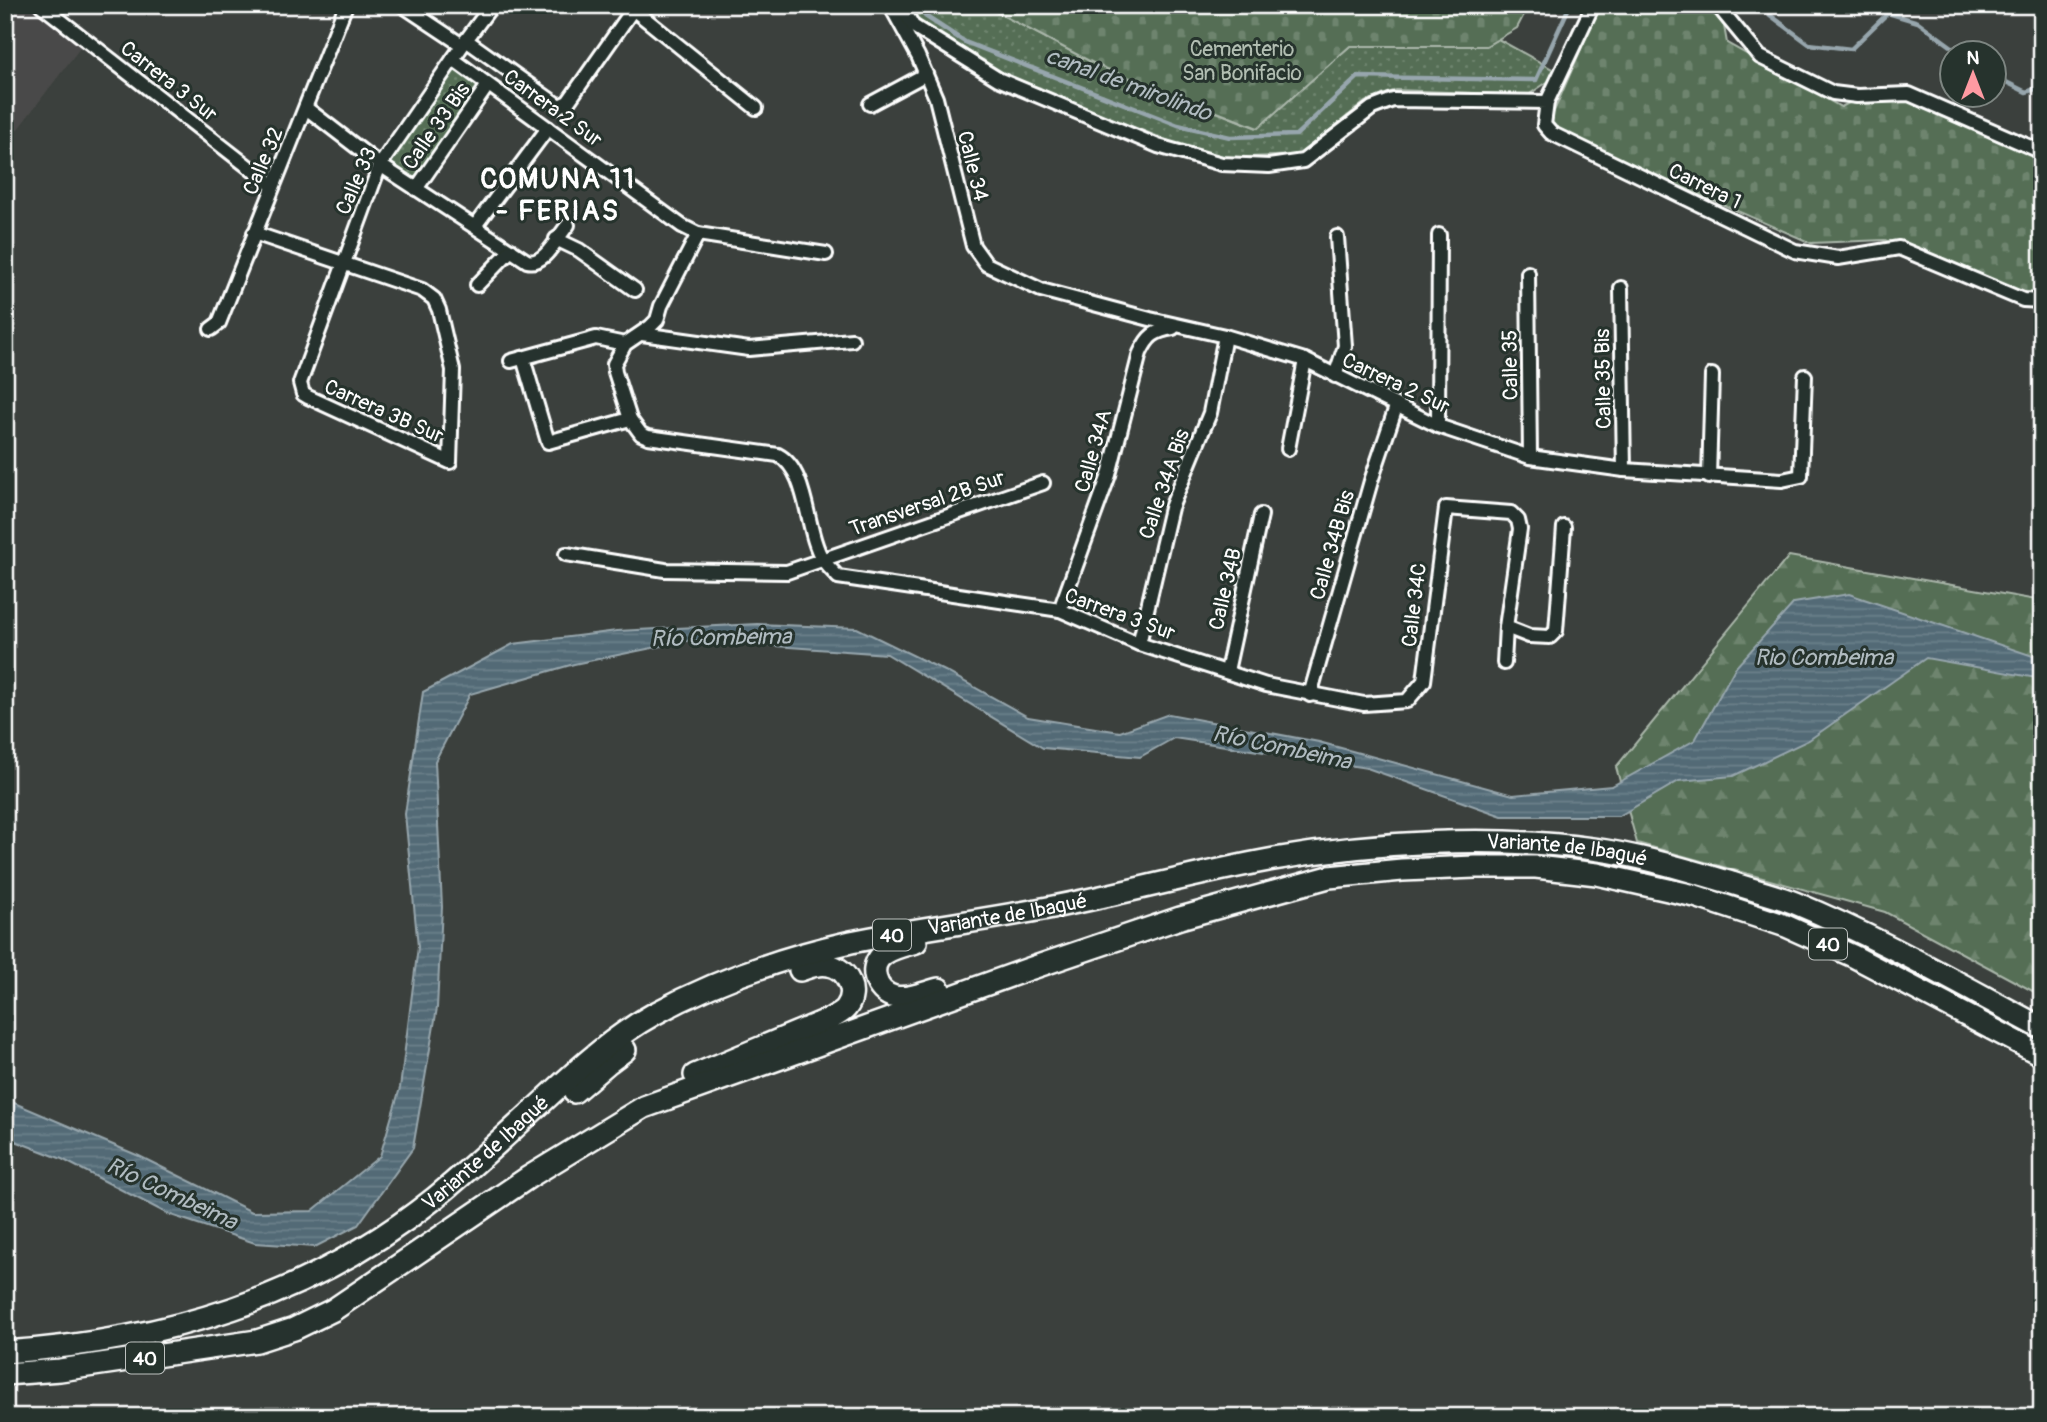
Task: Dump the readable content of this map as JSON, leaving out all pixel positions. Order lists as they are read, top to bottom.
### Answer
{
  "streets": {
    "highway": ["Variante de Ibagué", "40"],
    "street": [
      "Carrera 3 Sur",
      "Carrera 2 Sur",
      "Calle 33 Bis",
      "Calle 32",
      "Calle 34",
      "Calle 33",
      "Carrera 1",
      "Calle 35",
      "Calle 35 Bis",
      "Carrera 3B Sur",
      "Calle 34A",
      "Calle 34A Bis",
      "Transversal 2B Sur",
      "Calle 34B Bis",
      "Calle 34B",
      "Calle 34C"
    ]
  },
  "crossings": [
    ["Carrera 3 Sur", "Calle 32"],
    ["Carrera 3 Sur", "Calle 34A"],
    ["Carrera 3 Sur", "Calle 34A Bis"],
    ["Carrera 3 Sur", "Transversal 2B Sur"],
    ["Carrera 3 Sur", "Calle 34B Bis"],
    ["Carrera 3 Sur", "Calle 34B"],
    ["Carrera 3 Sur", "Calle 34C"],
    ["Carrera 2 Sur", "Calle 33 Bis"],
    ["Carrera 2 Sur", "Calle 34"],
    ["Carrera 2 Sur", "Calle 33"],
    ["Carrera 2 Sur", "Calle 35"],
    ["Carrera 2 Sur", "Calle 35 Bis"],
    ["Carrera 2 Sur", "Calle 34A"],
    ["Carrera 2 Sur", "Calle 34A Bis"],
    ["Carrera 2 Sur", "Calle 34B Bis"],
    ["Calle 33", "Carrera 3B Sur"]
  ],
  "districts": ["COMUNA 11 - FERIAS"],
  "water": ["canal de mirolindo", "Río Combeima", "Rio Combeima"],
  "parks": ["Cementerio San Bonifacio"],
  "north": "top"
}
